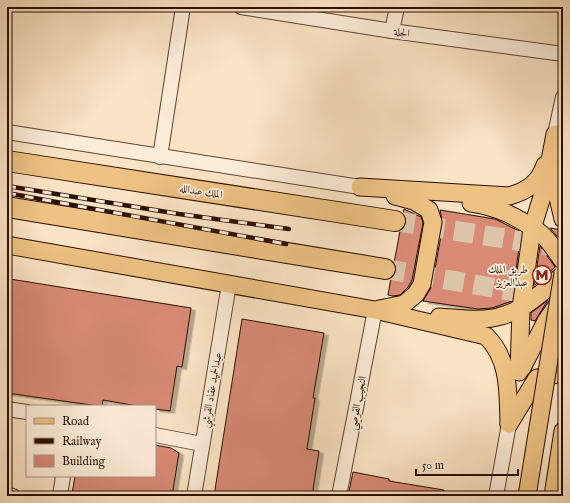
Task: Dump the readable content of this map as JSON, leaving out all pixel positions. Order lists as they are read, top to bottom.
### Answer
{
  "streets": {
    "highway": ["الملك عبدالله"],
    "street": ["الجلة", "عبدالحميد عقاد القرشي", "النجيب القوصي"]
  },
  "places": {
    "metro station": ["طريق الملك عبدالعزيز"]
  },
  "legend": ["Road", "Railway", "Building"],
  "scale_bar": "50 m"
}
